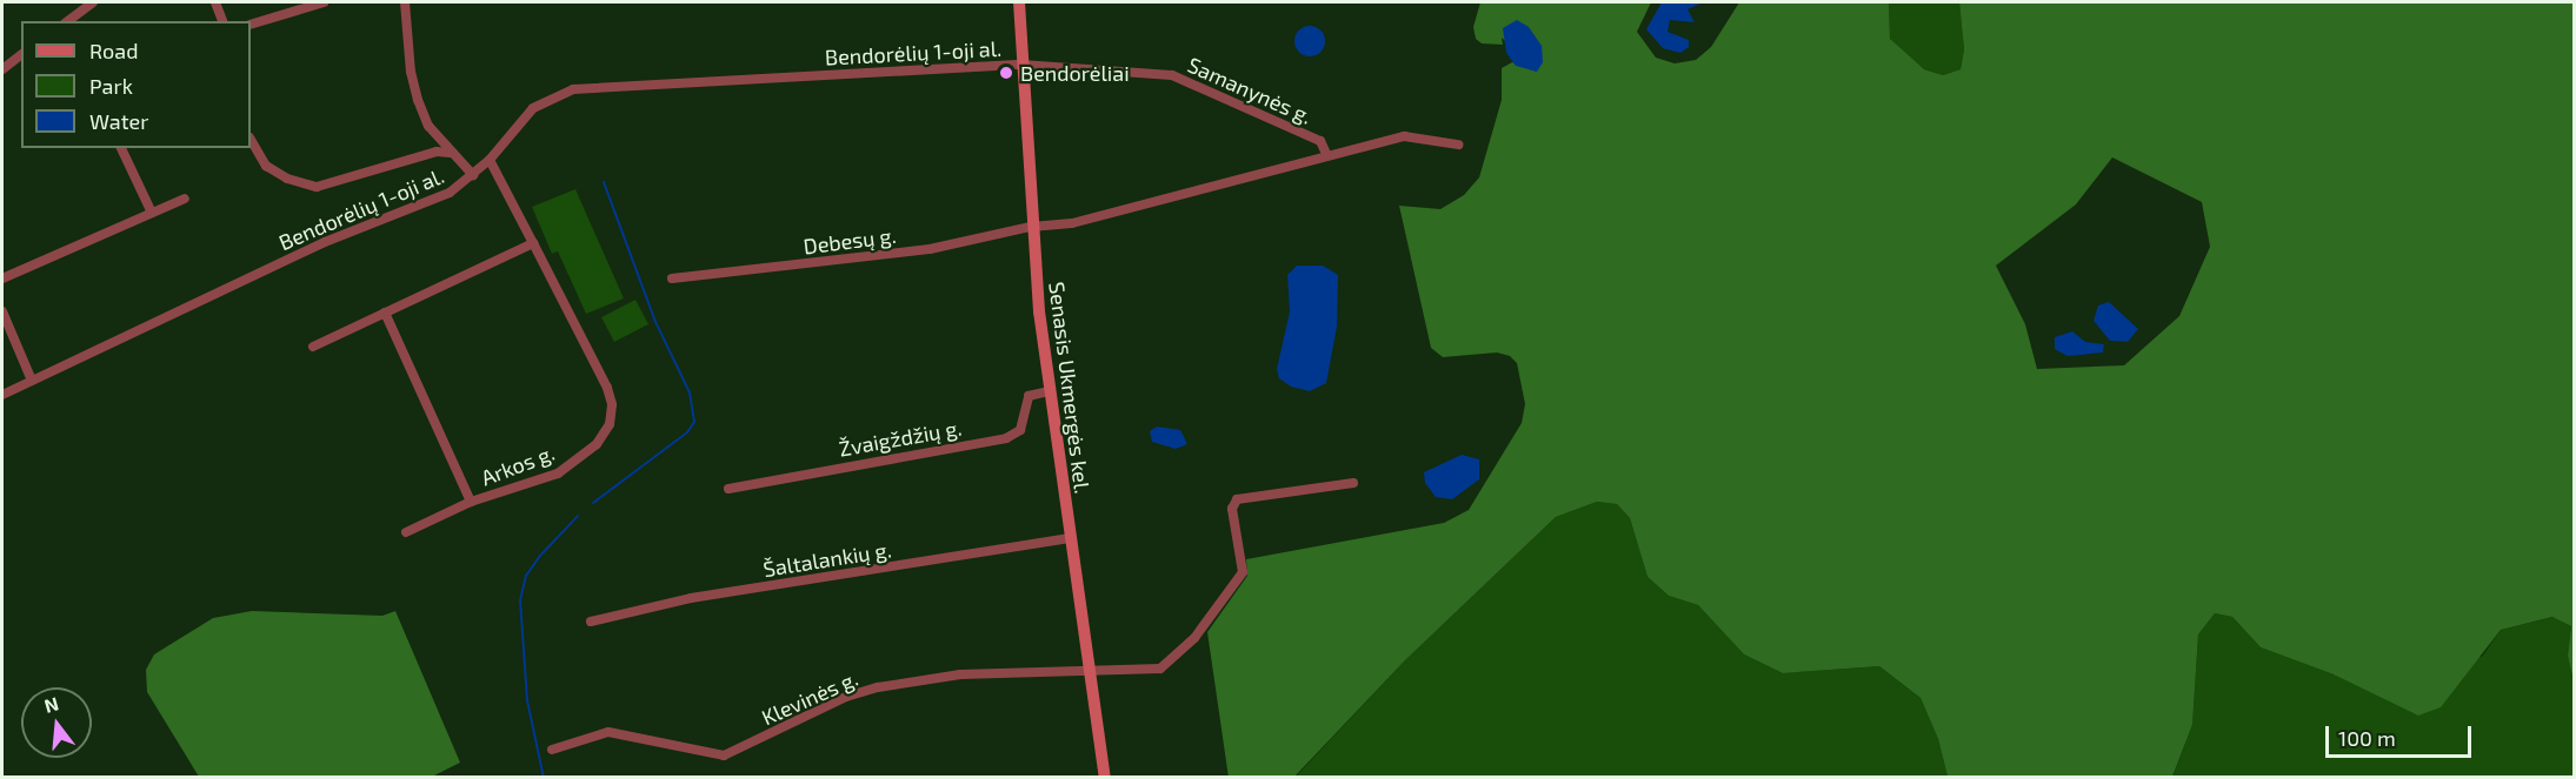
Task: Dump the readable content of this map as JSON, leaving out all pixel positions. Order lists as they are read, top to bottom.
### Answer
{
  "streets": {
    "main road": ["Senasis Ukmergės kel."],
    "street": [
      "Bendorėlių 1-oji al.",
      "Samanynės g.",
      "Debesų g.",
      "Žvaigždžių g.",
      "Arkos g.",
      "Šaltalankių g.",
      "Klevinės g."
    ]
  },
  "crossings": [
    ["Bendorėlių 1-oji al.", "Samanynės g."],
    ["Bendorėlių 1-oji al.", "Senasis Ukmergės kel."],
    ["Bendorėlių 1-oji al.", "Arkos g."],
    ["Samanynės g.", "Debesų g."],
    ["Samanynės g.", "Senasis Ukmergės kel."],
    ["Debesų g.", "Senasis Ukmergės kel."],
    ["Senasis Ukmergės kel.", "Žvaigždžių g."],
    ["Senasis Ukmergės kel.", "Šaltalankių g."],
    ["Senasis Ukmergės kel.", "Klevinės g."]
  ],
  "places": ["Bendorėliai"],
  "legend": ["Road", "Park", "Water"],
  "scale_bar": "100 m",
  "north": "top"
}
